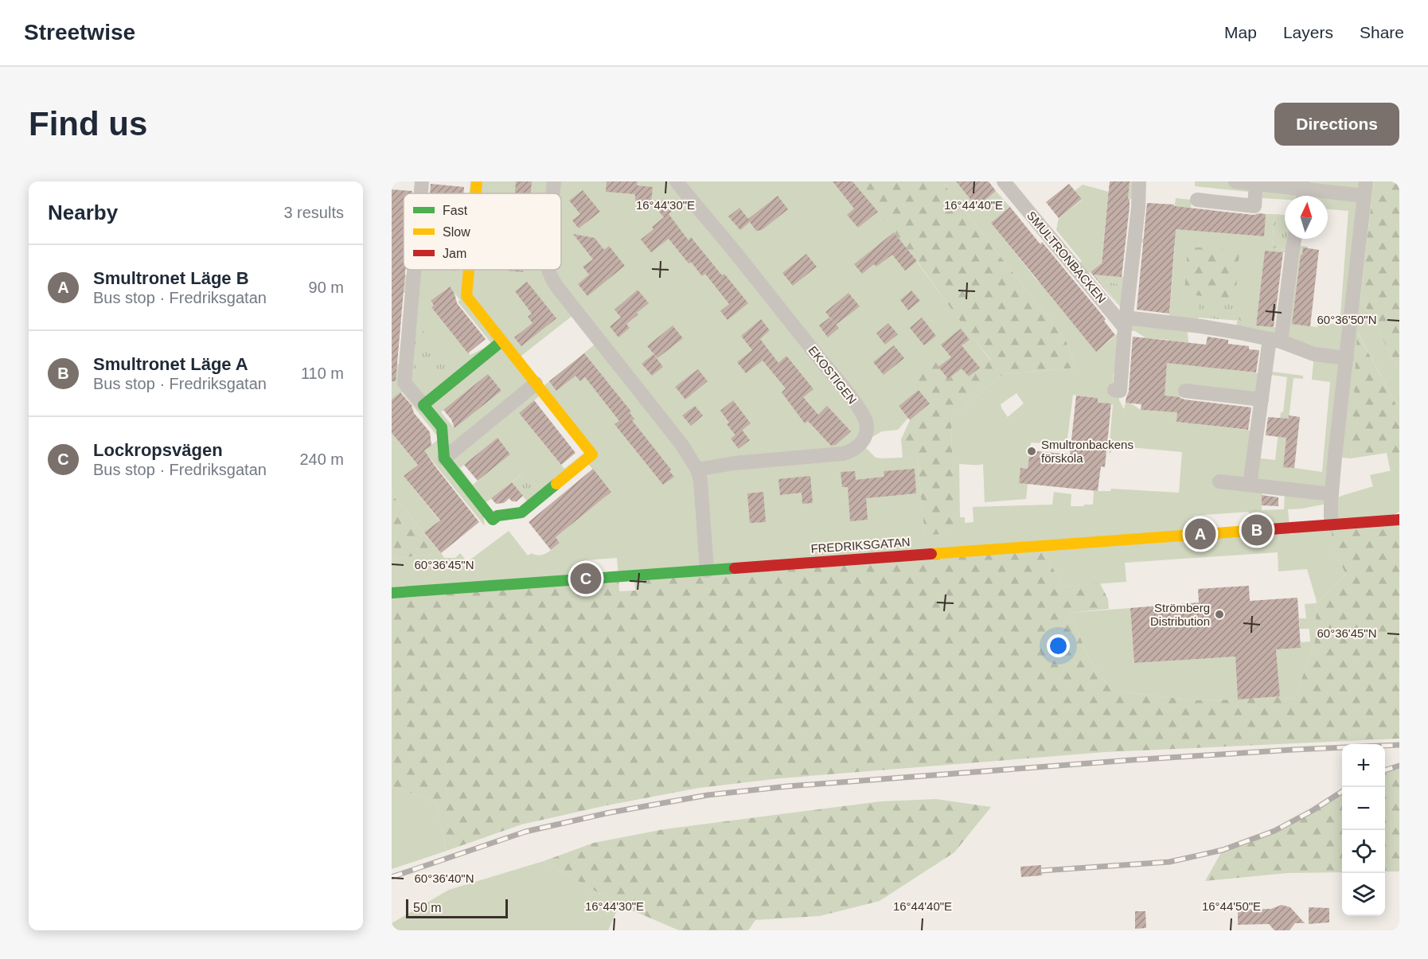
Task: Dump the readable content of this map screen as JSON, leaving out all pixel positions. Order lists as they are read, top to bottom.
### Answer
{
  "streets": {
    "street": ["SMULTRONBACKEN", "EKOSTIGEN", "FREDRIKSGATAN"]
  },
  "places": ["Smultronbackens förskola", "Strömberg Distribution"],
  "legend": ["Fast", "Slow", "Jam"],
  "scale_bar": "50 m",
  "north": "top",
  "page": {
    "header": "Streetwise",
    "nav": ["Map", "Layers", "Share"],
    "buttons": "Directions",
    "title": "Find us",
    "heading": ["Nearby", "3 results"],
    "list": [
      {
        "mark": "A",
        "name": "Smultronet Läge B",
        "note": "Bus stop · Fredriksgatan",
        "value": "90 m"
      },
      {
        "mark": "B",
        "name": "Smultronet Läge A",
        "note": "Bus stop · Fredriksgatan",
        "value": "110 m"
      },
      {
        "mark": "C",
        "name": "Lockropsvägen",
        "note": "Bus stop · Fredriksgatan",
        "value": "240 m"
      }
    ],
    "pins": ["B", "A", "C"],
    "map_buttons": ["+", "−"],
    "scale": "50 m"
  },
  "coordinates": [
    "16°44'30\"E",
    "16°44'40\"E",
    "60°36'50\"N",
    "60°36'45\"N",
    "60°36'40\"N",
    "16°44'50\"E"
  ]
}
